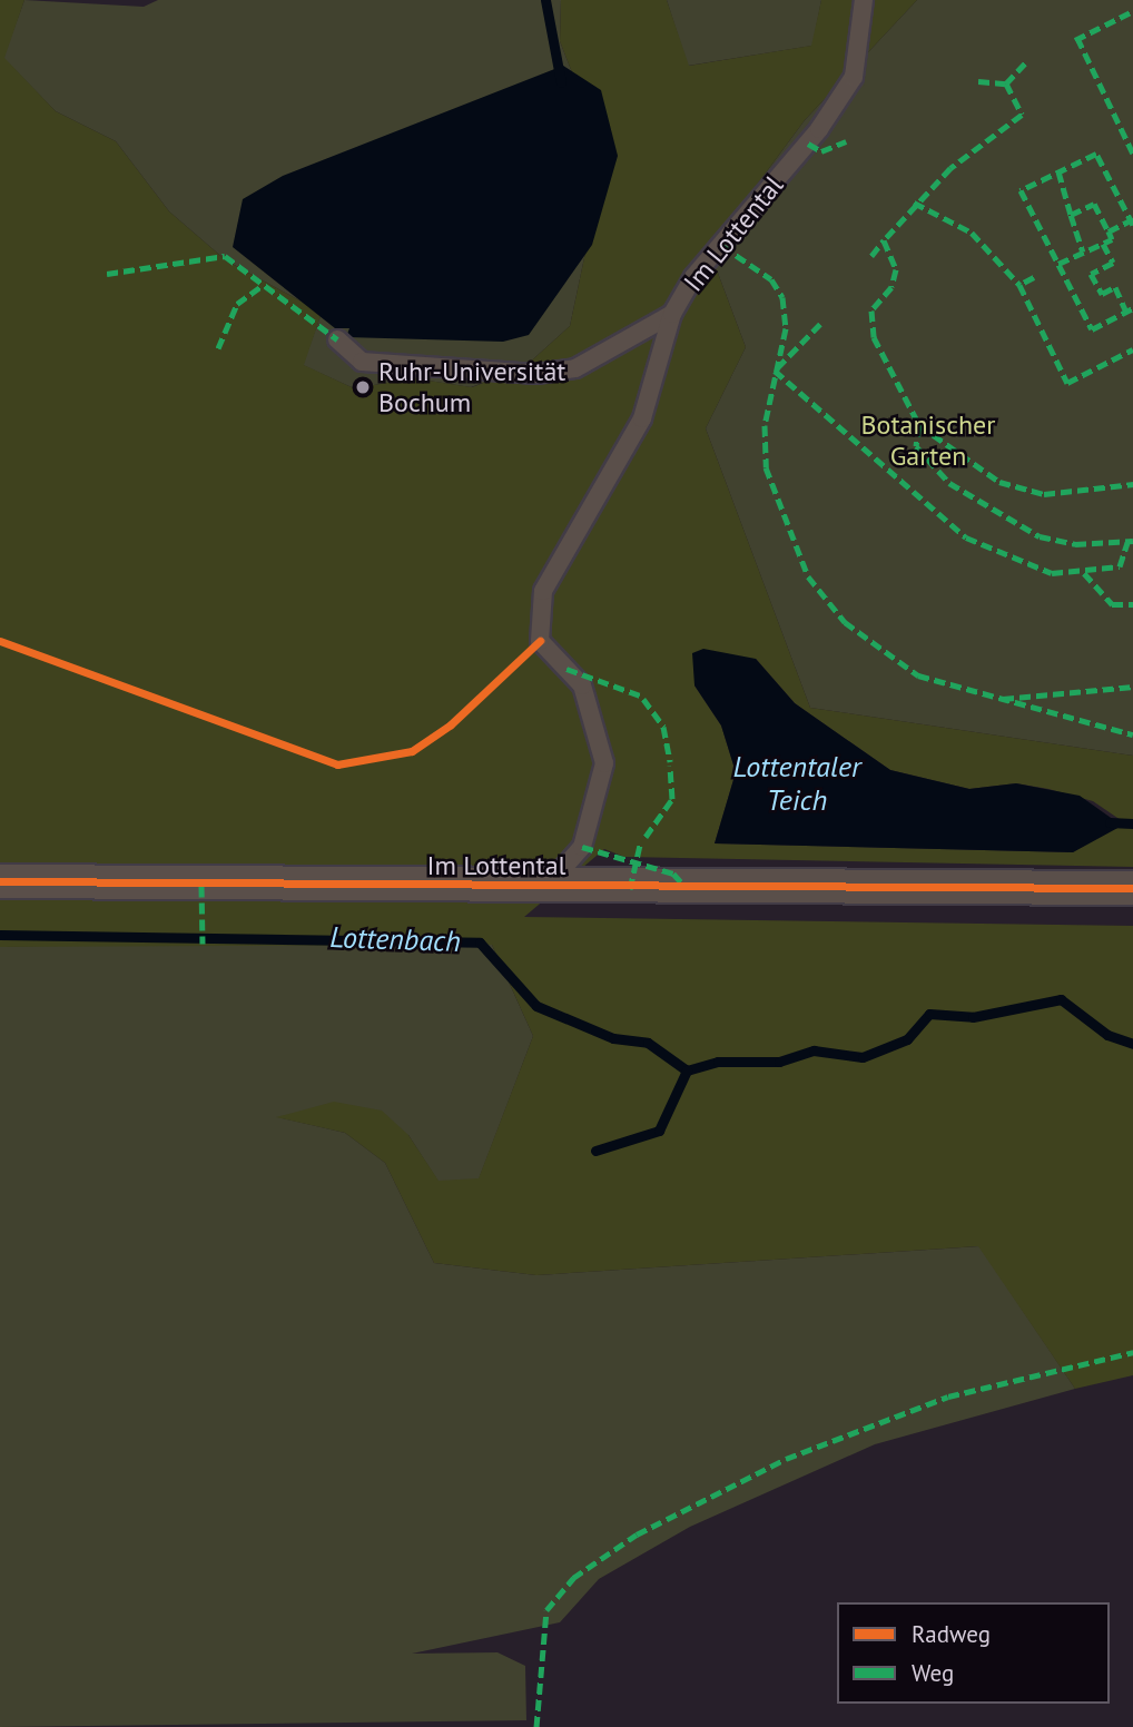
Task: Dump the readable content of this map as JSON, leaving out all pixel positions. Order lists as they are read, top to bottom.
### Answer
{
  "streets": {
    "street": ["Im Lottental"]
  },
  "water": ["Lottentaler Teich", "Lottenbach"],
  "parks": ["Botanischer Garten"],
  "places": ["Ruhr-Universität Bochum"],
  "legend": ["Radweg", "Weg"]
}
